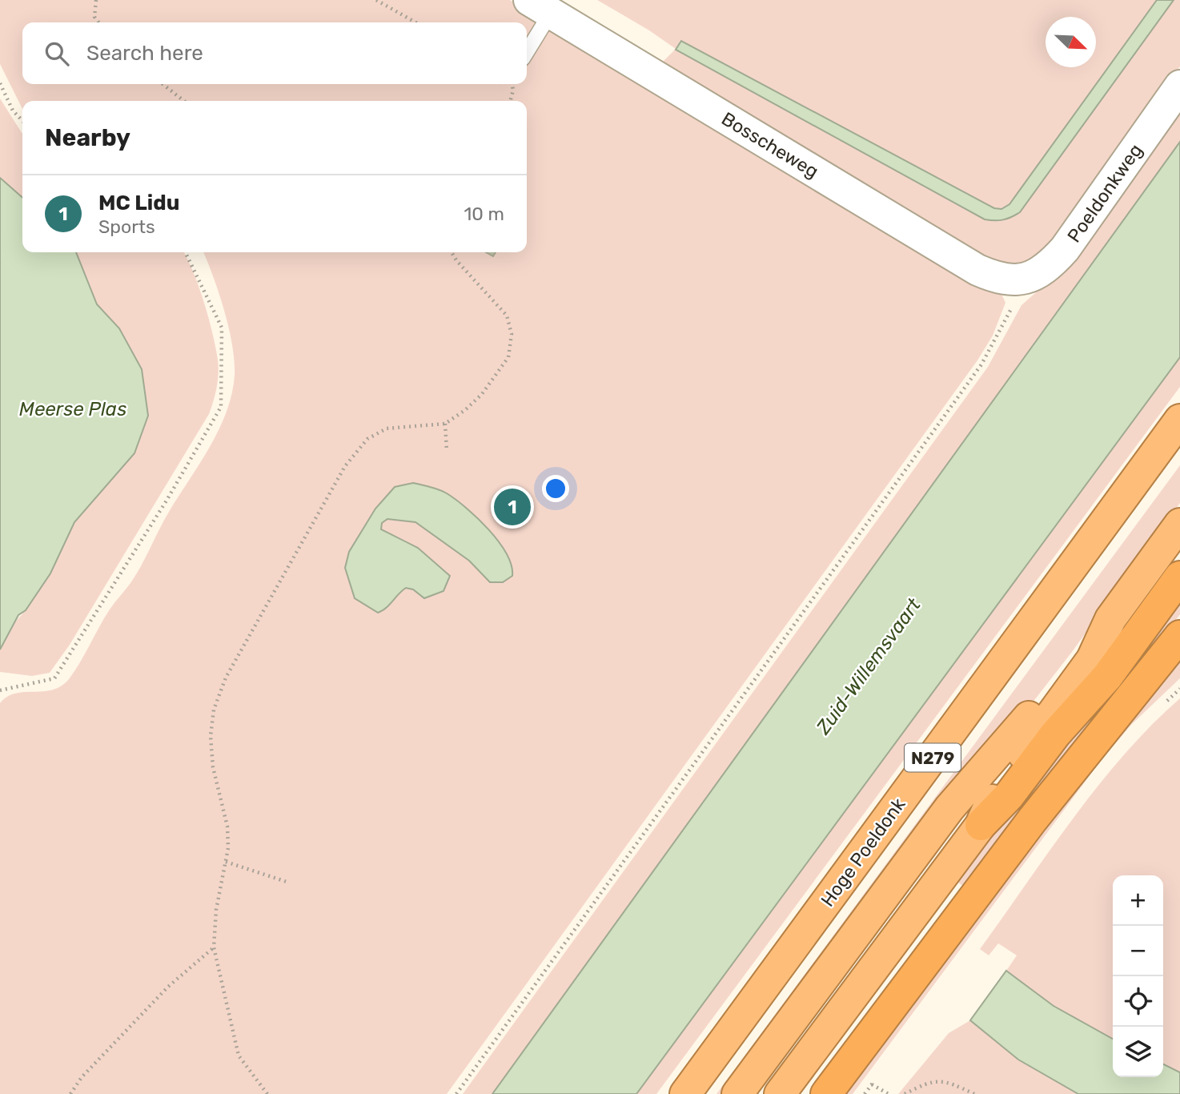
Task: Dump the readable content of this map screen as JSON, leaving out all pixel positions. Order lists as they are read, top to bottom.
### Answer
{
  "streets": {
    "highway": ["N279", "Hoge Poeldonk"],
    "street": ["Bosscheweg", "Poeldonkweg"]
  },
  "crossings": [
    ["Bosscheweg", "Poeldonkweg"]
  ],
  "water": ["Meerse Plas", "Zuid-Willemsvaart"],
  "north": "bottom right",
  "page": {
    "search": "Search here",
    "heading": "Nearby",
    "list": [
      {
        "mark": "1",
        "name": "MC Lidu",
        "note": "Sports",
        "value": "10 m"
      }
    ],
    "pins": "1",
    "map_buttons": ["+", "−"]
  }
}
